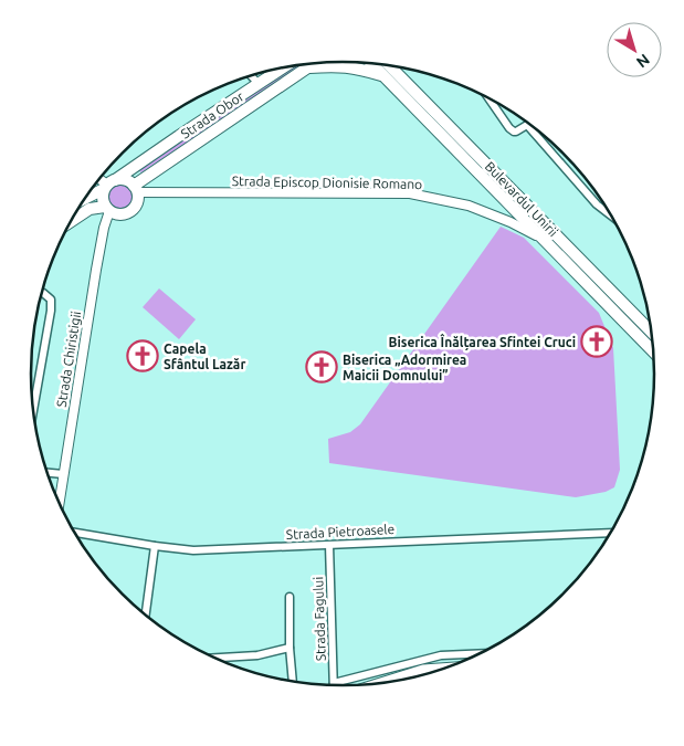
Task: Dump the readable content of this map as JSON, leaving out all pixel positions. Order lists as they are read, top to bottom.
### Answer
{
  "streets": {
    "main road": ["Strada Obor", "Bulevardul Unirii"],
    "street": [
      "Strada Episcop Dionisie Romano",
      "Strada Chiristigii",
      "Strada Pietroasele",
      "Strada Fagului"
    ]
  },
  "crossings": [
    ["Strada Obor", "Strada Episcop Dionisie Romano"],
    ["Strada Obor", "Strada Chiristigii"],
    ["Strada Episcop Dionisie Romano", "Bulevardul Unirii"],
    ["Strada Episcop Dionisie Romano", "Strada Chiristigii"],
    ["Strada Pietroasele", "Strada Fagului"]
  ],
  "places": {
    "church": ["Biserica Înălțarea Sfintei Cruci", "Capela Sfântul Lazăr", "Biserica „Adormirea Maicii Domnului”"]
  },
  "north": "bottom right"
}
